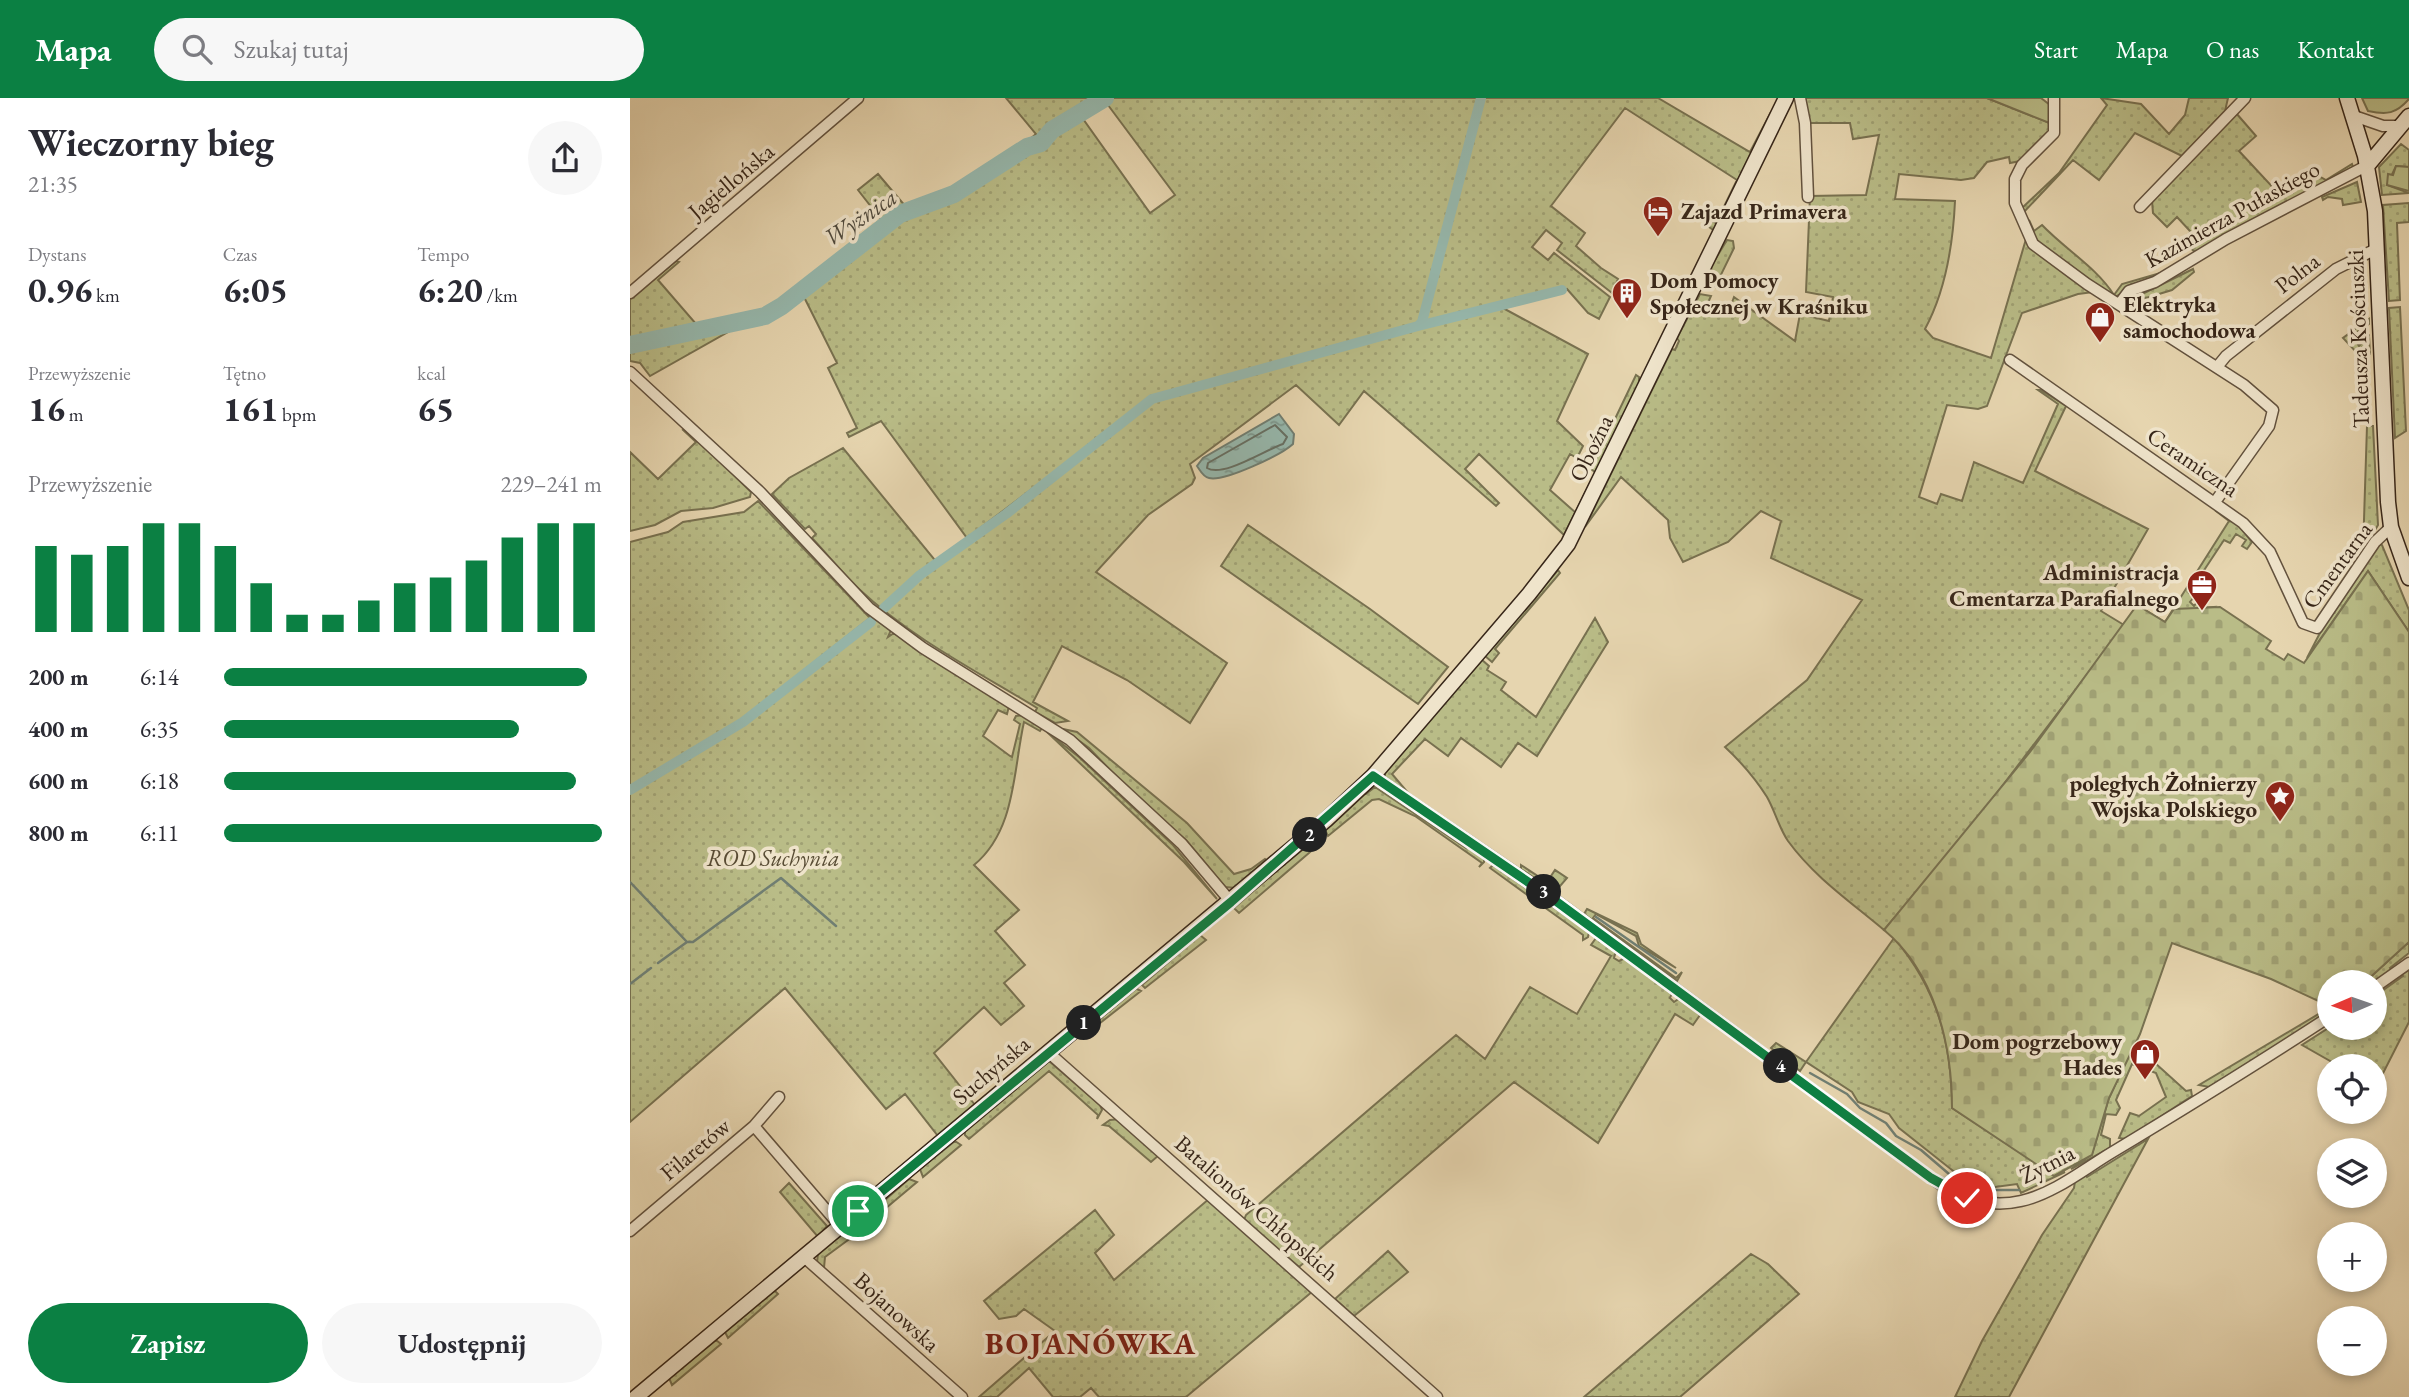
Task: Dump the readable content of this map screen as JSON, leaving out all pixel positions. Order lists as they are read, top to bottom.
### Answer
{
  "streets": {
    "street": [
      "Jagiellońska",
      "Kazimierza Pułaskiego",
      "Polna",
      "Tadeusza Kościuszki",
      "Oboźna",
      "Ceramiczna",
      "Cmentarna",
      "Suchyńska",
      "Filaretów",
      "Żytnia",
      "Batalionów Chłopskich",
      "Bojanowska"
    ]
  },
  "crossings": [
    ["Kazimierza Pułaskiego", "Tadeusza Kościuszki"],
    ["Polna", "Tadeusza Kościuszki"],
    ["Tadeusza Kościuszki", "Cmentarna"],
    ["Oboźna", "Suchyńska"],
    ["Oboźna", "Żytnia"],
    ["Ceramiczna", "Cmentarna"],
    ["Suchyńska", "Filaretów"],
    ["Suchyńska", "Żytnia"],
    ["Suchyńska", "Batalionów Chłopskich"],
    ["Suchyńska", "Bojanowska"]
  ],
  "districts": ["BOJANÓWKA"],
  "water": ["Wyżnica"],
  "parks": ["ROD Suchynia"],
  "places": {
    "hotel": ["Zajazd Primavera"],
    "building": ["Dom Pomocy Społecznej w Kraśniku"],
    "shop": ["Elektryka samochodowa", "Dom pogrzebowy Hades"],
    "office": ["Administracja Cmentarza Parafialnego"],
    "place": ["poległych Żołnierzy Wojska Polskiego"]
  },
  "north": "left",
  "page": {
    "header": "Mapa",
    "search": "Szukaj tutaj",
    "nav": [
      "Start",
      "Mapa",
      "O nas",
      "Kontakt"
    ],
    "heading": ["Wieczorny bieg", "21:35"],
    "stats": [
      ["Dystans", "0.96 km"],
      ["Czas", "6:05"],
      ["Tempo", "6:20 /km"],
      ["Przewyższenie", "16 m"],
      ["Tętno", "161 bpm"],
      ["kcal", "65"]
    ],
    "chart": ["Przewyższenie", "229–241 m"],
    "list": [
      {
        "name": "200 m",
        "note": "6:14"
      },
      {
        "name": "400 m",
        "note": "6:35"
      },
      {
        "name": "600 m",
        "note": "6:18"
      },
      {
        "name": "800 m",
        "note": "6:11"
      }
    ],
    "pins": [
      "2",
      "3",
      "1",
      "4"
    ],
    "map_buttons": ["+", "−"],
    "buttons": ["Zapisz", "Udostępnij"]
  }
}
